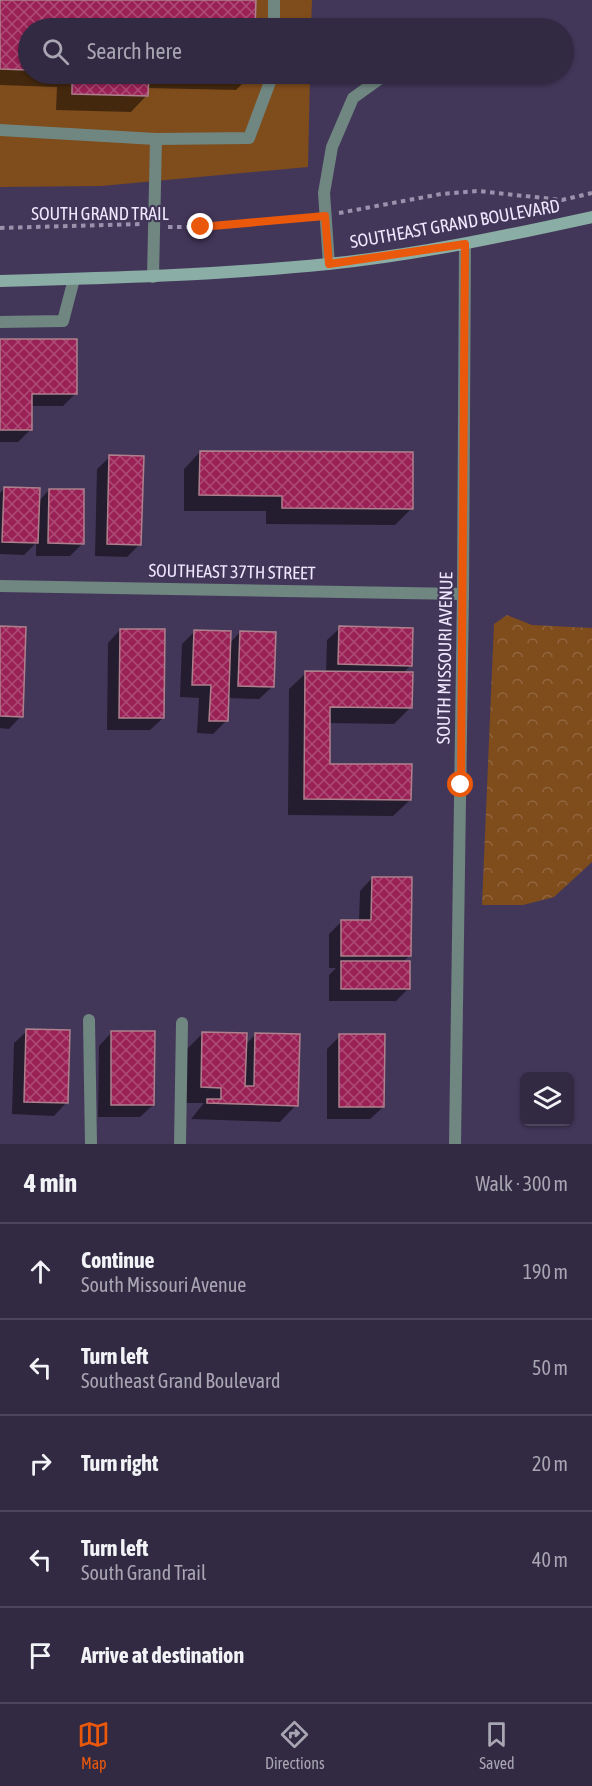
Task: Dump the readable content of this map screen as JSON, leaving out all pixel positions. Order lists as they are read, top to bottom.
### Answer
{
  "streets": {
    "street": ["SOUTHEAST GRAND BOULEVARD", "SOUTHEAST 37TH STREET", "SOUTH MISSOURI AVENUE"],
    "path": ["SOUTH GRAND TRAIL"]
  },
  "crossings": [
    ["SOUTHEAST GRAND BOULEVARD", "SOUTH MISSOURI AVENUE"],
    ["SOUTHEAST 37TH STREET", "SOUTH MISSOURI AVENUE"]
  ],
  "page": {
    "search": "Search here",
    "heading": ["4 min", "Walk · 300 m"],
    "list": [
      ["Continue", "South Missouri Avenue", "190 m"],
      ["Turn left", "Southeast Grand Boulevard", "50 m"],
      ["Turn right", "20 m"],
      ["Turn left", "South Grand Trail", "40 m"],
      "Arrive at destination"
    ],
    "nav": ["Map", "Directions", "Saved"]
  }
}
